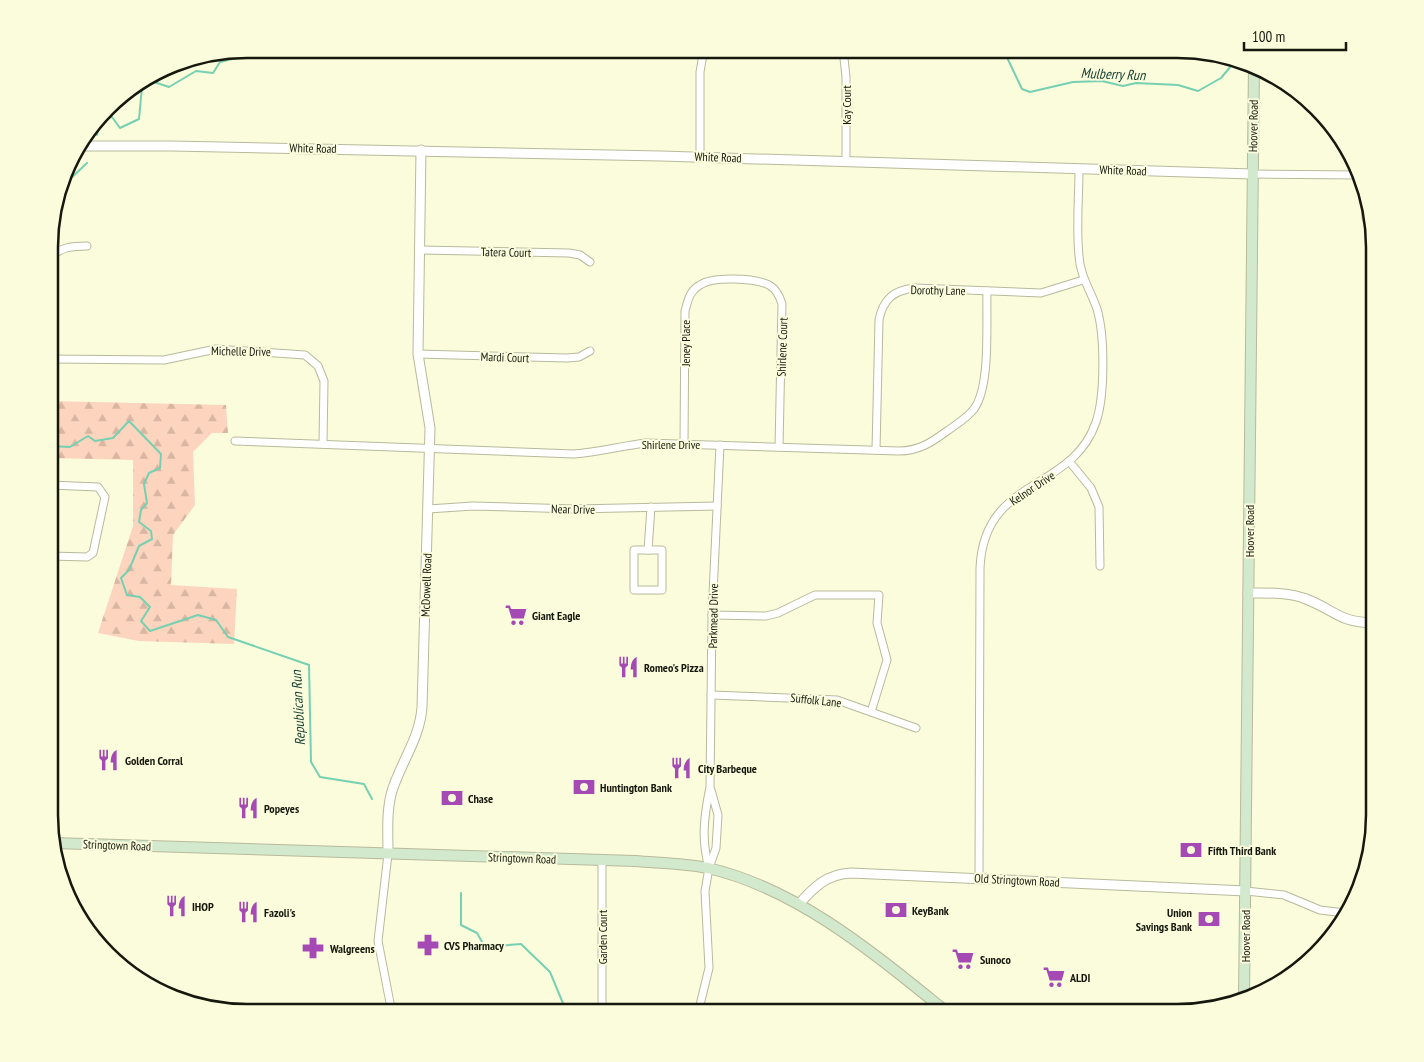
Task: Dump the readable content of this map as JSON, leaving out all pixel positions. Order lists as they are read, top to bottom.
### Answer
{
  "streets": {
    "main road": ["Hoover Road", "Stringtown Road"],
    "street": [
      "Kay Court",
      "White Road",
      "Tatera Court",
      "Dorothy Lane",
      "Jeney Place",
      "Shirlene Court",
      "Michelle Drive",
      "Mardi Court",
      "Shirlene Drive",
      "Kelnor Drive",
      "Near Drive",
      "McDowell Road",
      "Parkmead Drive",
      "Suffolk Lane",
      "Old Stringtown Road",
      "Garden Court"
    ]
  },
  "crossings": [
    ["Kay Court", "White Road"],
    ["Hoover Road", "White Road"],
    ["Hoover Road", "Old Stringtown Road"],
    ["White Road", "Kelnor Drive"],
    ["White Road", "McDowell Road"],
    ["Tatera Court", "McDowell Road"],
    ["Dorothy Lane", "Shirlene Drive"],
    ["Dorothy Lane", "Kelnor Drive"],
    ["Jeney Place", "Shirlene Court"],
    ["Jeney Place", "Shirlene Drive"],
    ["Shirlene Court", "Shirlene Drive"],
    ["Michelle Drive", "Shirlene Drive"],
    ["Mardi Court", "McDowell Road"],
    ["Shirlene Drive", "McDowell Road"],
    ["Shirlene Drive", "Parkmead Drive"],
    ["Kelnor Drive", "Old Stringtown Road"],
    ["Near Drive", "McDowell Road"],
    ["Near Drive", "Parkmead Drive"],
    ["McDowell Road", "Stringtown Road"],
    ["Parkmead Drive", "Suffolk Lane"],
    ["Parkmead Drive", "Stringtown Road"],
    ["Stringtown Road", "Old Stringtown Road"],
    ["Stringtown Road", "Garden Court"]
  ],
  "water": ["Mulberry Run", "Republican Run"],
  "places": {
    "supermarket": ["Giant Eagle", "Sunoco", "ALDI"],
    "restaurant": [
      "Romeo's Pizza",
      "Golden Corral",
      "City Barbeque",
      "Popeyes",
      "IHOP",
      "Fazoli's"
    ],
    "bank": [
      "Huntington Bank",
      "Chase",
      "Fifth Third Bank",
      "KeyBank",
      "Union Savings Bank"
    ],
    "pharmacy": ["CVS Pharmacy", "Walgreens"]
  },
  "scale_bar": "100 m"
}
